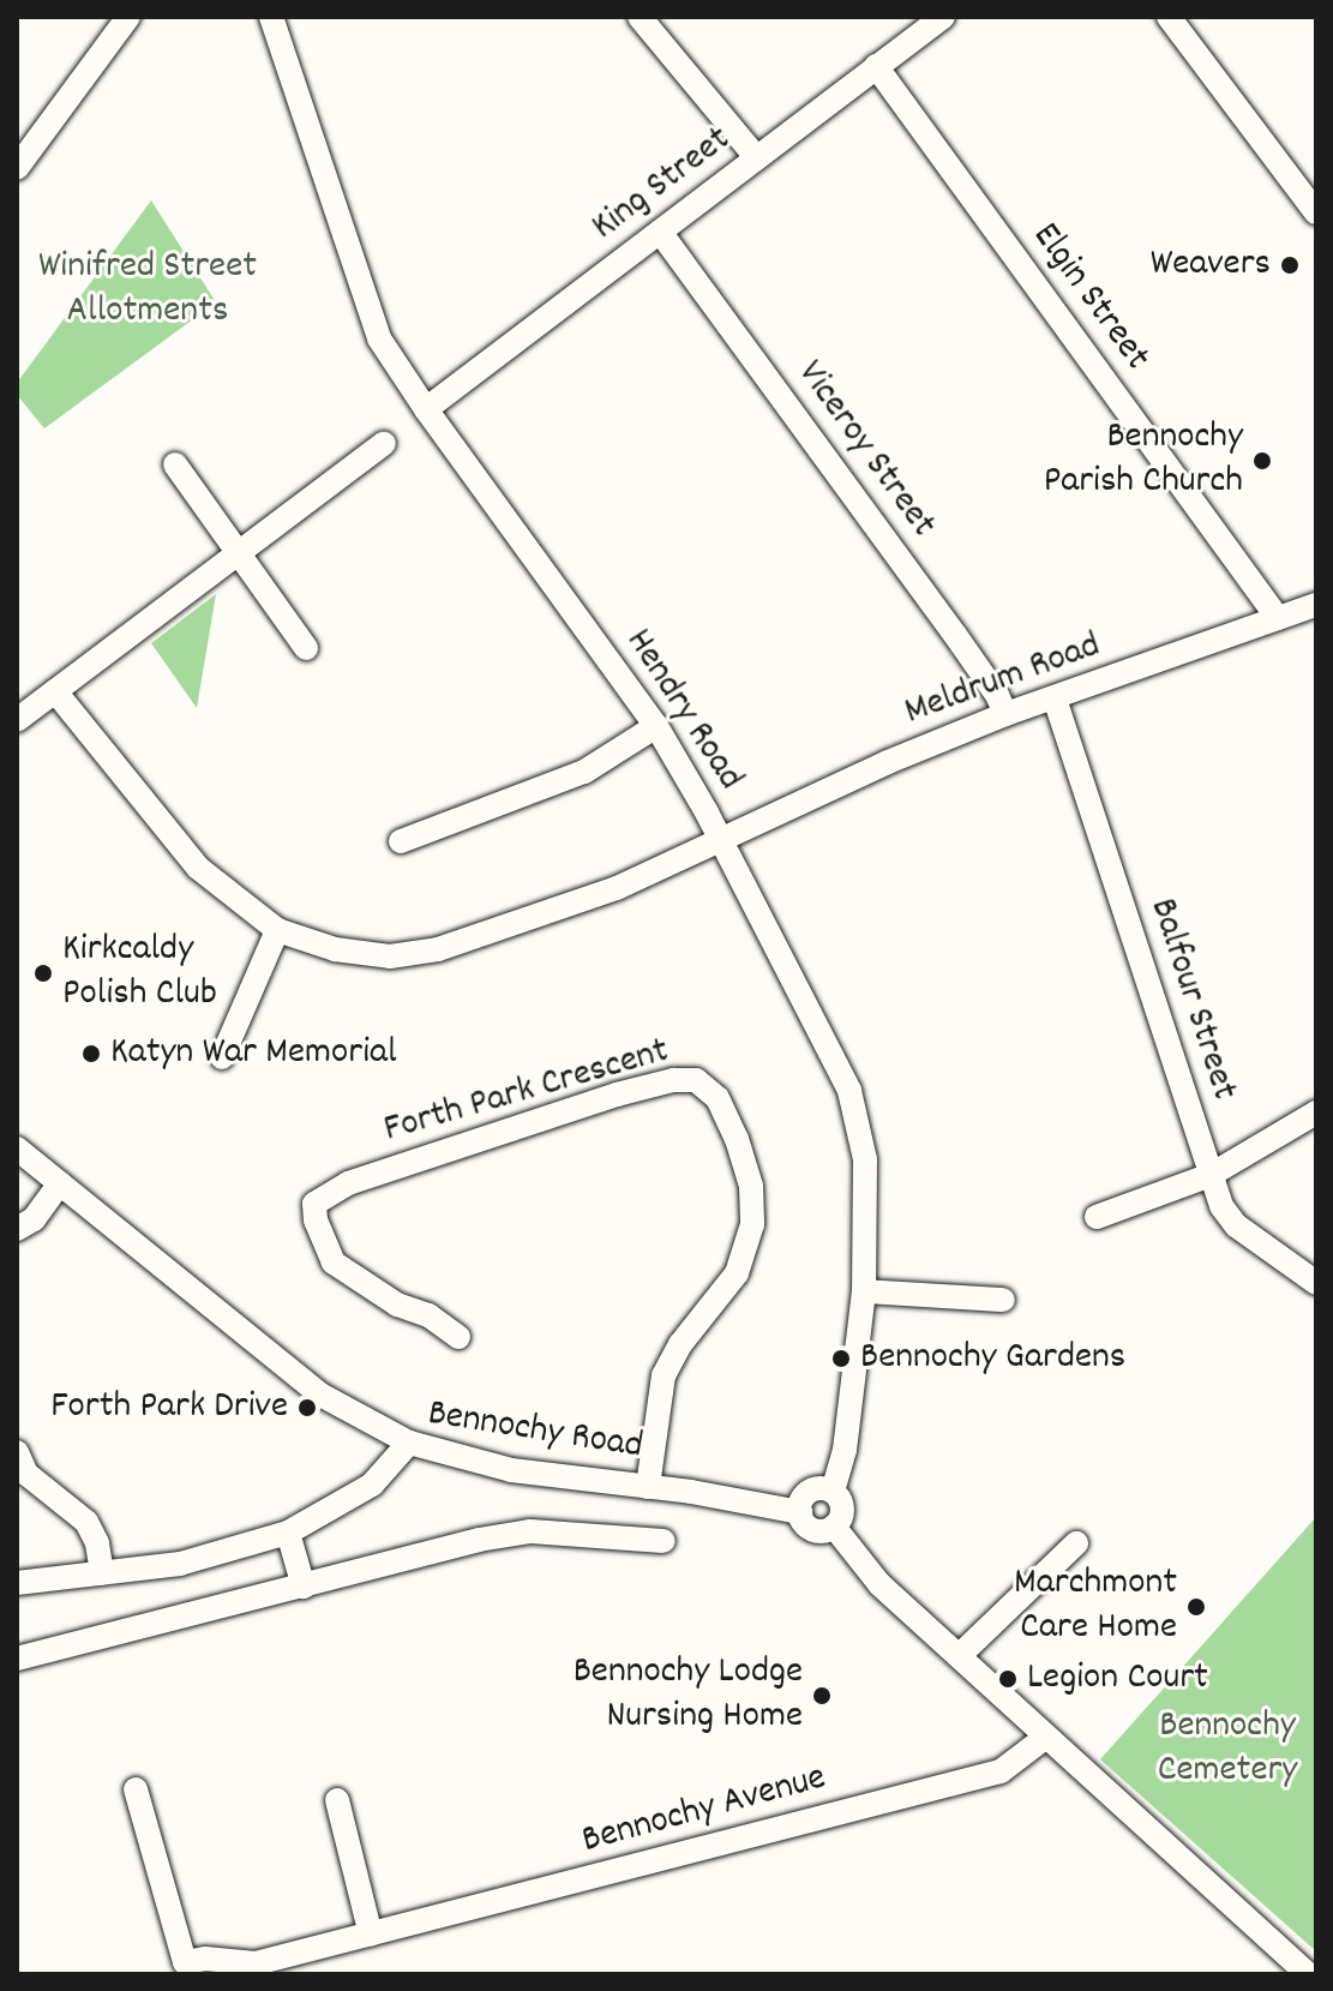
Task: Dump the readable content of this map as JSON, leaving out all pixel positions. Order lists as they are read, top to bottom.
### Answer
{
  "streets": {
    "street": [
      "King Street",
      "Elgin Street",
      "Viceroy Street",
      "Meldrum Road",
      "Hendry Road",
      "Balfour Street",
      "Forth Park Crescent",
      "Bennochy Road",
      "Bennochy Avenue"
    ]
  },
  "crossings": [
    ["King Street", "Elgin Street"],
    ["King Street", "Viceroy Street"],
    ["King Street", "Hendry Road"],
    ["Elgin Street", "Meldrum Road"],
    ["Viceroy Street", "Meldrum Road"],
    ["Meldrum Road", "Hendry Road"],
    ["Meldrum Road", "Balfour Street"],
    ["Hendry Road", "Bennochy Road"],
    ["Forth Park Crescent", "Bennochy Road"]
  ],
  "parks": ["Winifred Street Allotments", "Bennochy Cemetery"],
  "places": [
    "Weavers",
    "Bennochy Parish Church",
    "Kirkcaldy Polish Club",
    "Katyn War Memorial",
    "Bennochy Gardens",
    "Forth Park Drive",
    "Marchmont Care Home",
    "Legion Court",
    "Bennochy Lodge Nursing Home"
  ]
}
